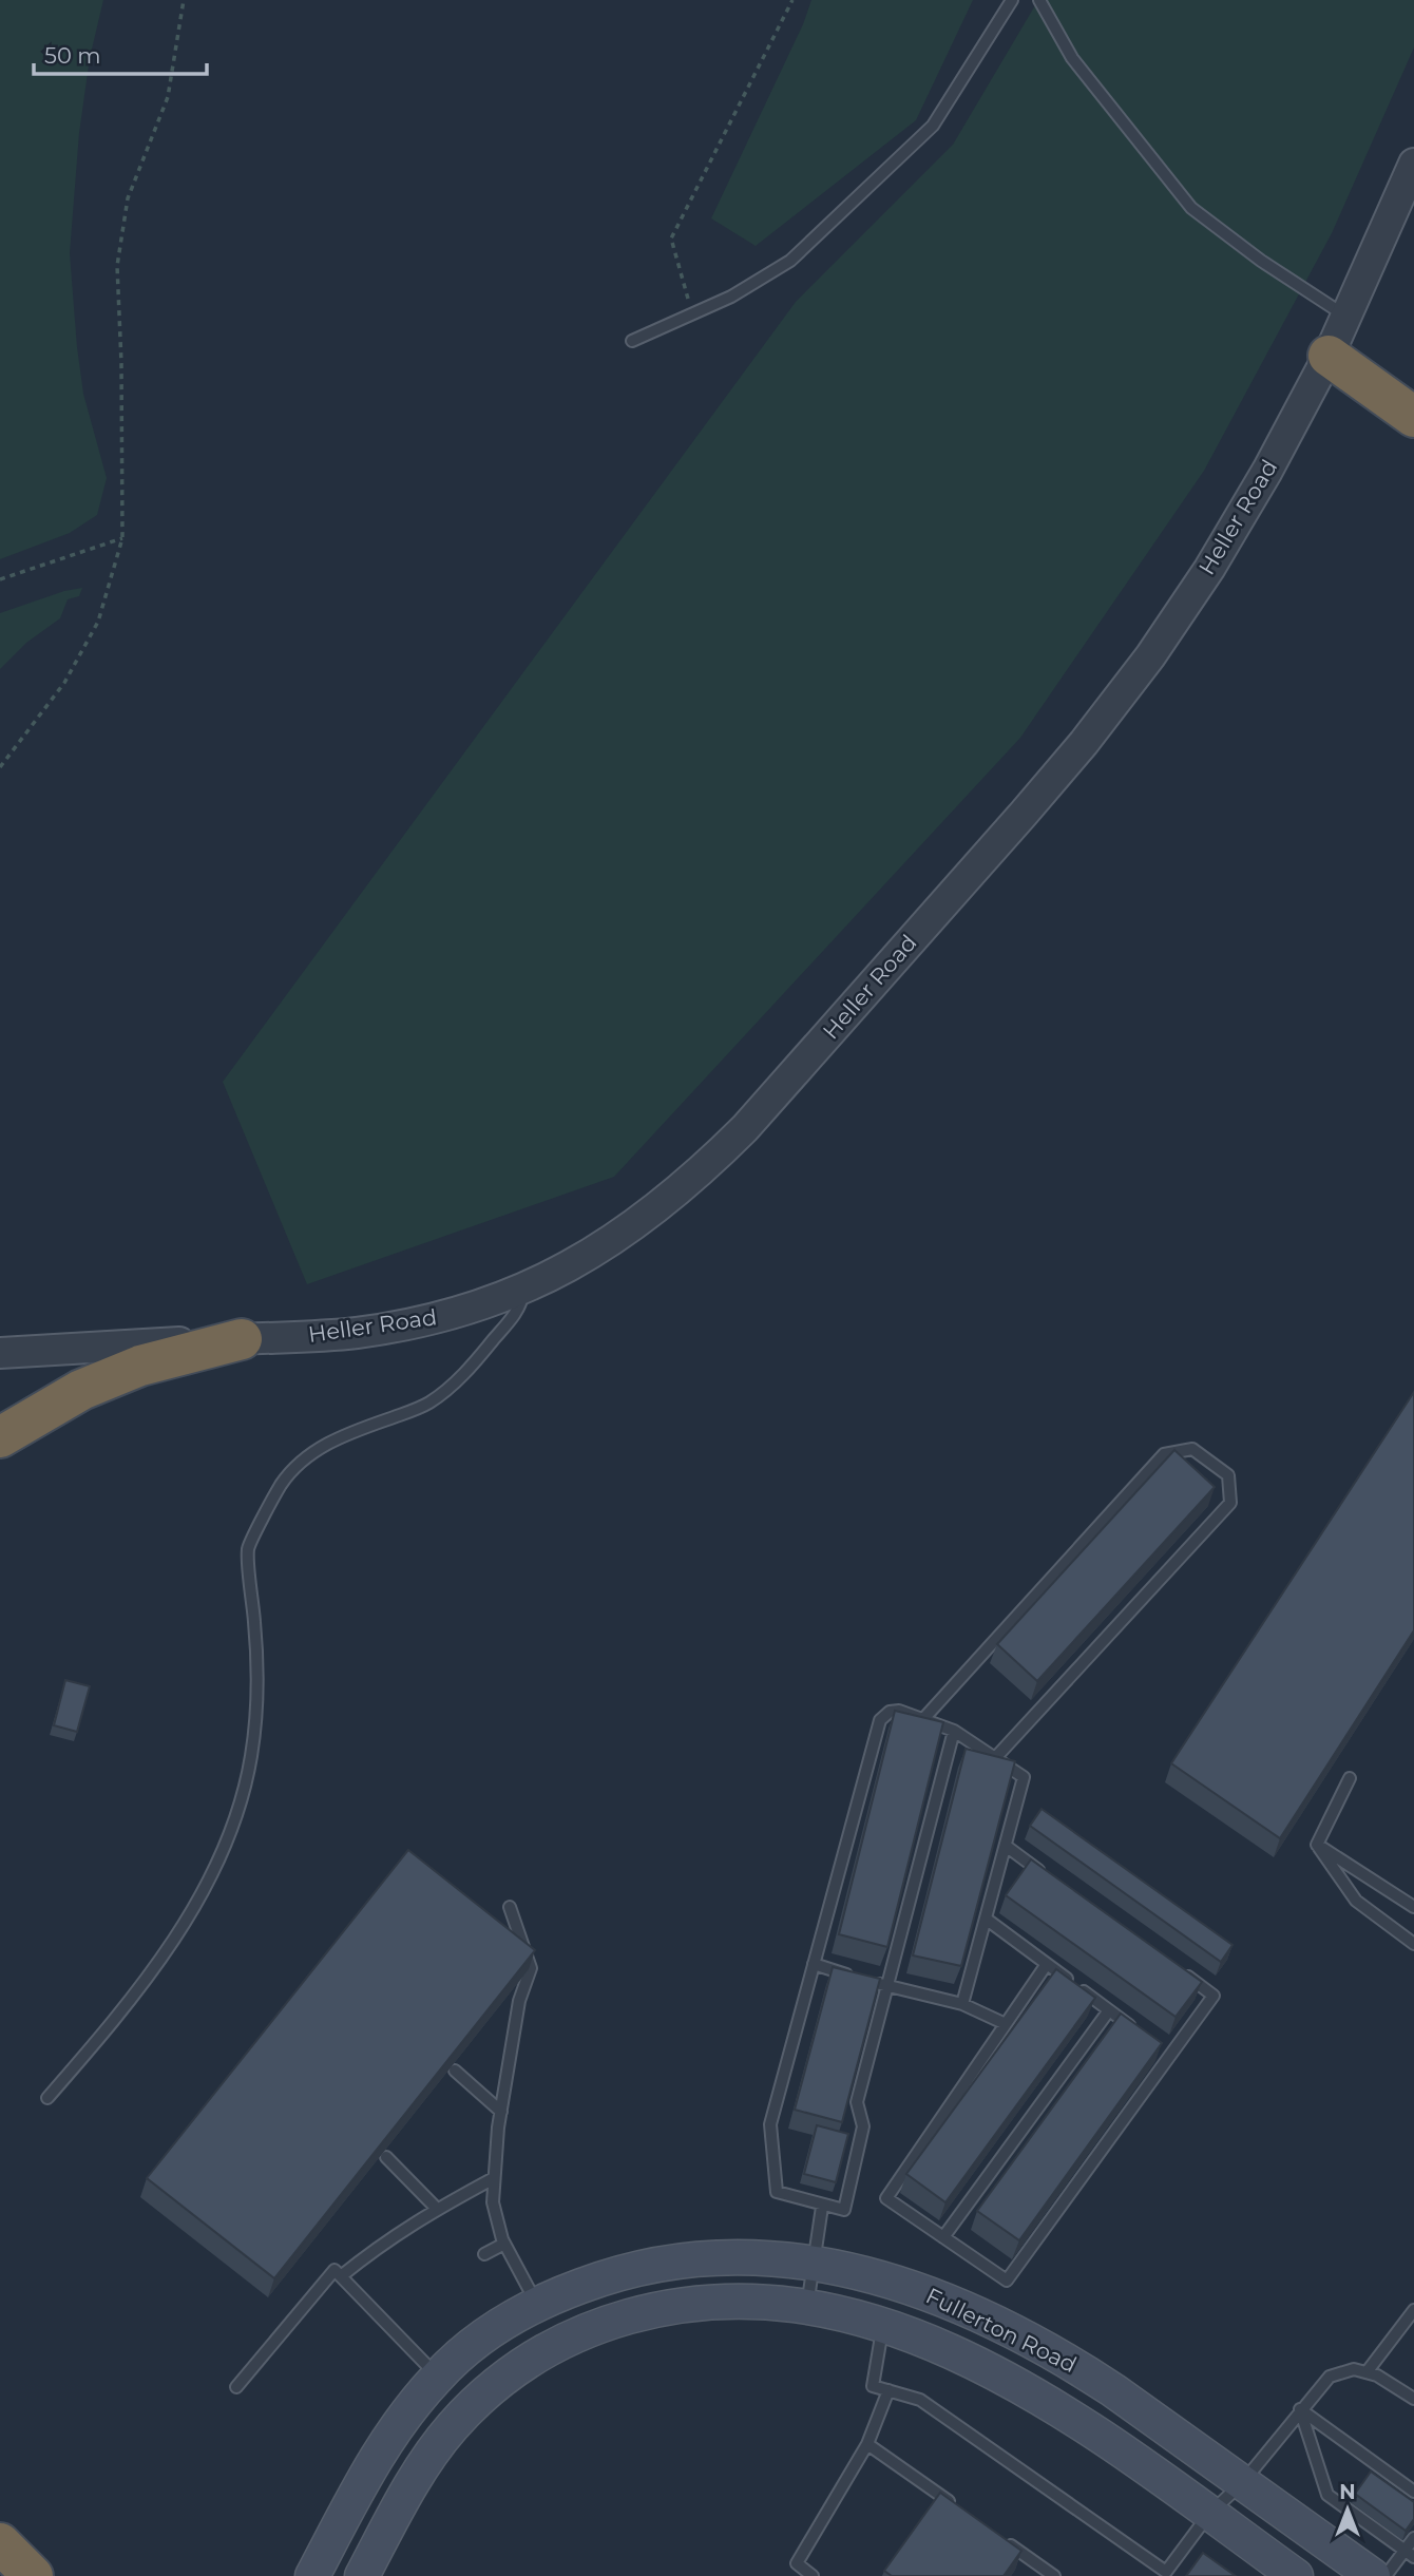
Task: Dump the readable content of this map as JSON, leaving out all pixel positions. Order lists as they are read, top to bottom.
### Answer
{
  "streets": {
    "main road": ["Fullerton Road"],
    "street": ["Heller Road"]
  },
  "scale_bar": "50 m",
  "north": "top"
}
